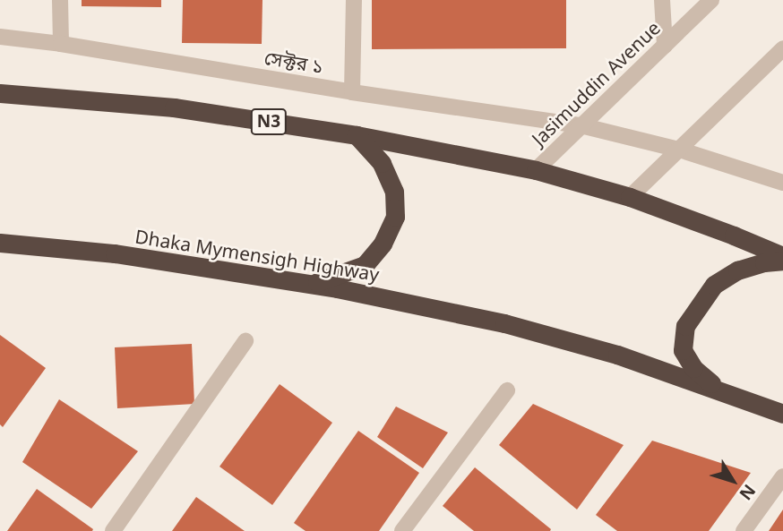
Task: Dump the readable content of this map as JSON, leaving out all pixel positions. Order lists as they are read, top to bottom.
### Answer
{
  "streets": {
    "highway": ["N3", "Dhaka Mymensigh Highway"],
    "street": ["সেক্টর ১", "Jasimuddin Avenue"]
  },
  "crossings": [
    ["সেক্টর ১", "Jasimuddin Avenue"],
    ["Jasimuddin Avenue", "N3"]
  ],
  "north": "bottom right"
}
